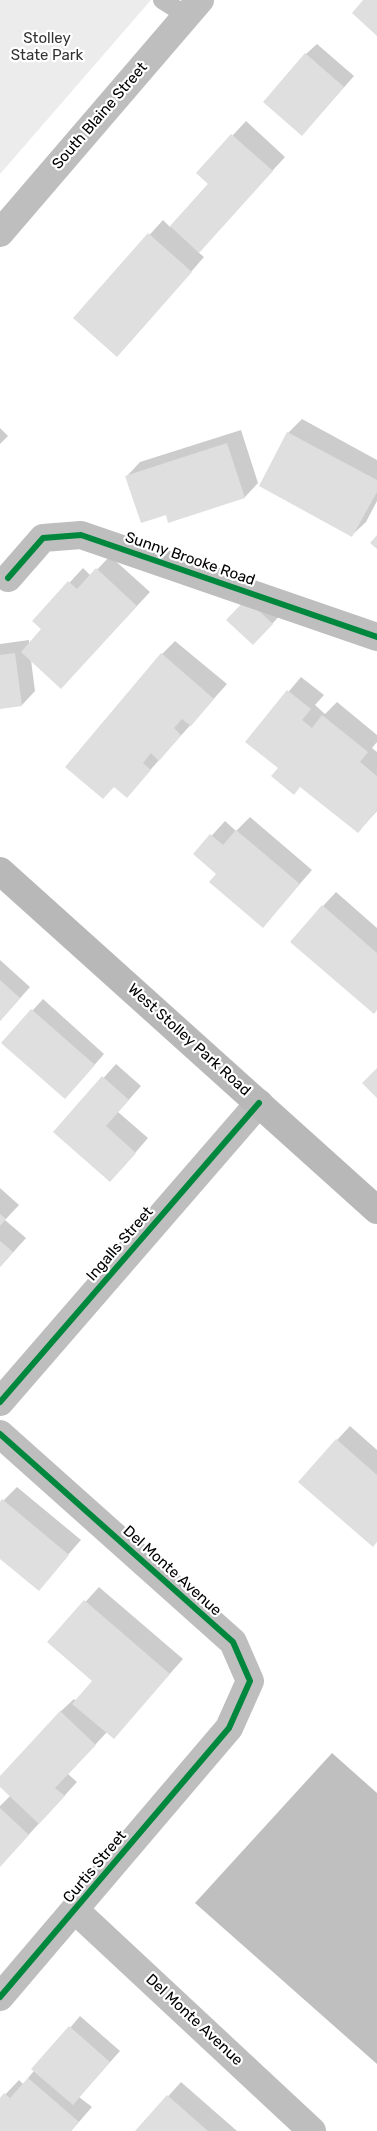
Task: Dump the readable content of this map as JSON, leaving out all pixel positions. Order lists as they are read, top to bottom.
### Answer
{
  "streets": {
    "main road": ["West Stolley Park Road"],
    "street": [
      "South Blaine Street",
      "Sunny Brooke Road",
      "Ingalls Street",
      "Del Monte Avenue",
      "Curtis Street"
    ]
  },
  "crossings": [
    ["West Stolley Park Road", "Ingalls Street"],
    ["Del Monte Avenue", "Curtis Street"]
  ],
  "parks": ["Stolley State Park"]
}
